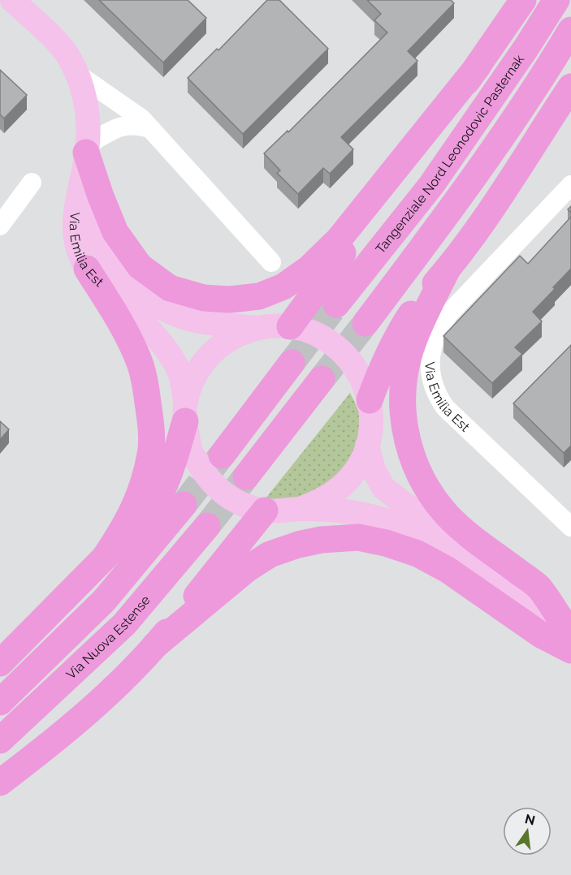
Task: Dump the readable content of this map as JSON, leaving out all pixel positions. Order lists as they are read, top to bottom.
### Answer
{
  "streets": {
    "highway": ["Tangenziale Nord Leonodovic Pasternak", "Via Nuova Estense"],
    "main road": ["Via Emilia Est"]
  },
  "north": "top"
}
